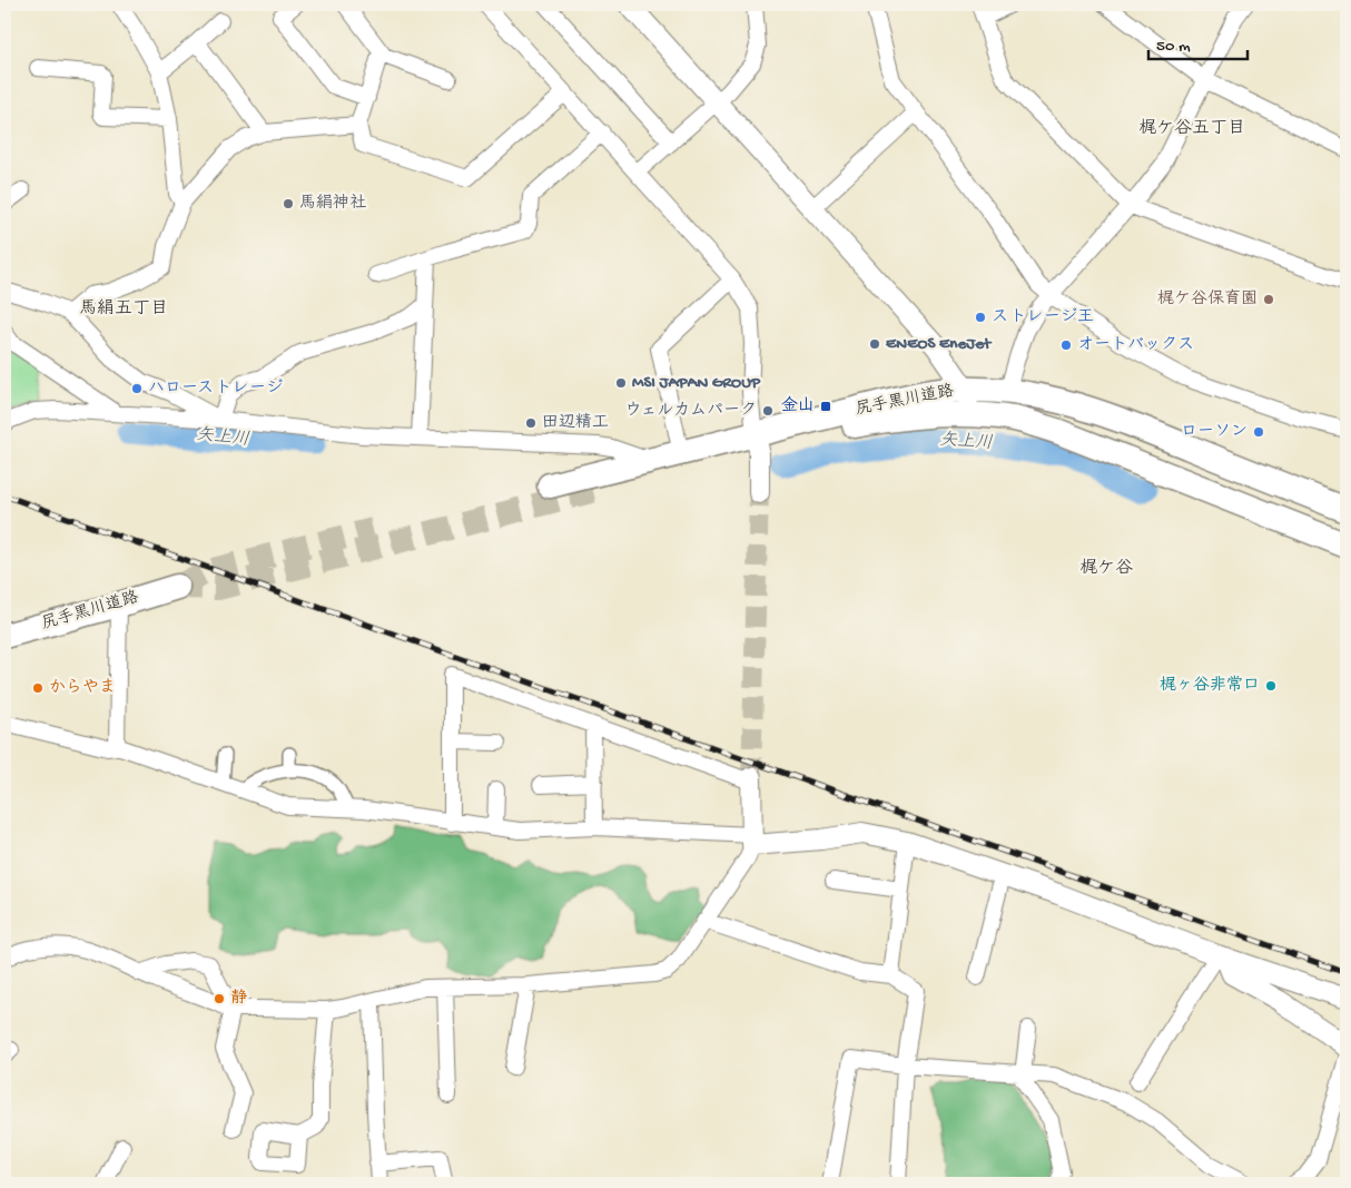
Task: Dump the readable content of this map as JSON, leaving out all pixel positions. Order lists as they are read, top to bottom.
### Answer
{
  "streets": {
    "main road": ["尻手黒川道路"]
  },
  "districts": ["梶ケ谷五丁目", "馬絹五丁目", "梶ケ谷"],
  "water": ["矢上川"],
  "places": {
    "other": [
      "馬絹神社",
      "梶ケ谷保育園",
      "ストレージ王",
      "ENEOS EneJet",
      "オートバックス",
      "MSI JAPAN GROUP",
      "ハローストレージ",
      "ウェルカムパーク",
      "田辺精工",
      "ローソン",
      "梶ヶ谷非常口",
      "からやま",
      "静"
    ],
    "transit": ["金山"]
  },
  "scale_bar": "50 m"
}
